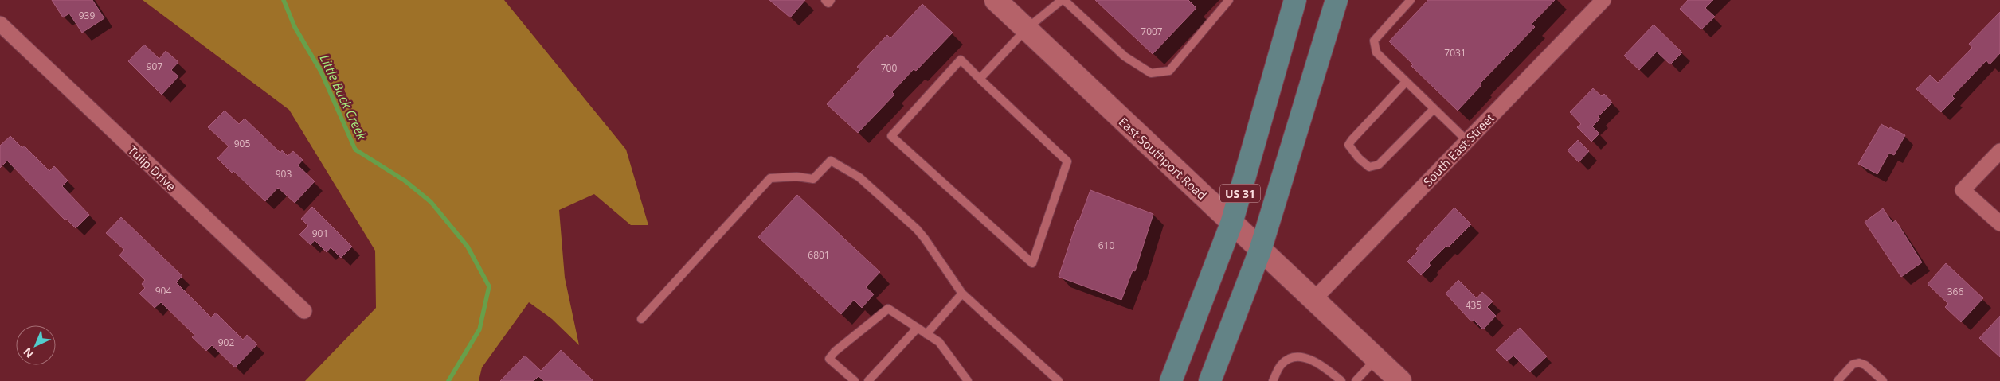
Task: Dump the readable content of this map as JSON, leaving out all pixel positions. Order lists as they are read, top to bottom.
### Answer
{
  "streets": {
    "main road": ["East Southport Road", "US 31"],
    "street": ["South East Street", "Tulip Drive"]
  },
  "crossings": [
    ["South East Street", "East Southport Road"],
    ["East Southport Road", "US 31"]
  ],
  "water": ["Little Buck Creek"],
  "house_numbers": [
    "939",
    "7007",
    "7031",
    "907",
    "700",
    "905",
    "903",
    "901",
    "610",
    "6801",
    "904",
    "366",
    "435",
    "902"
  ],
  "north": "bottom left"
}
